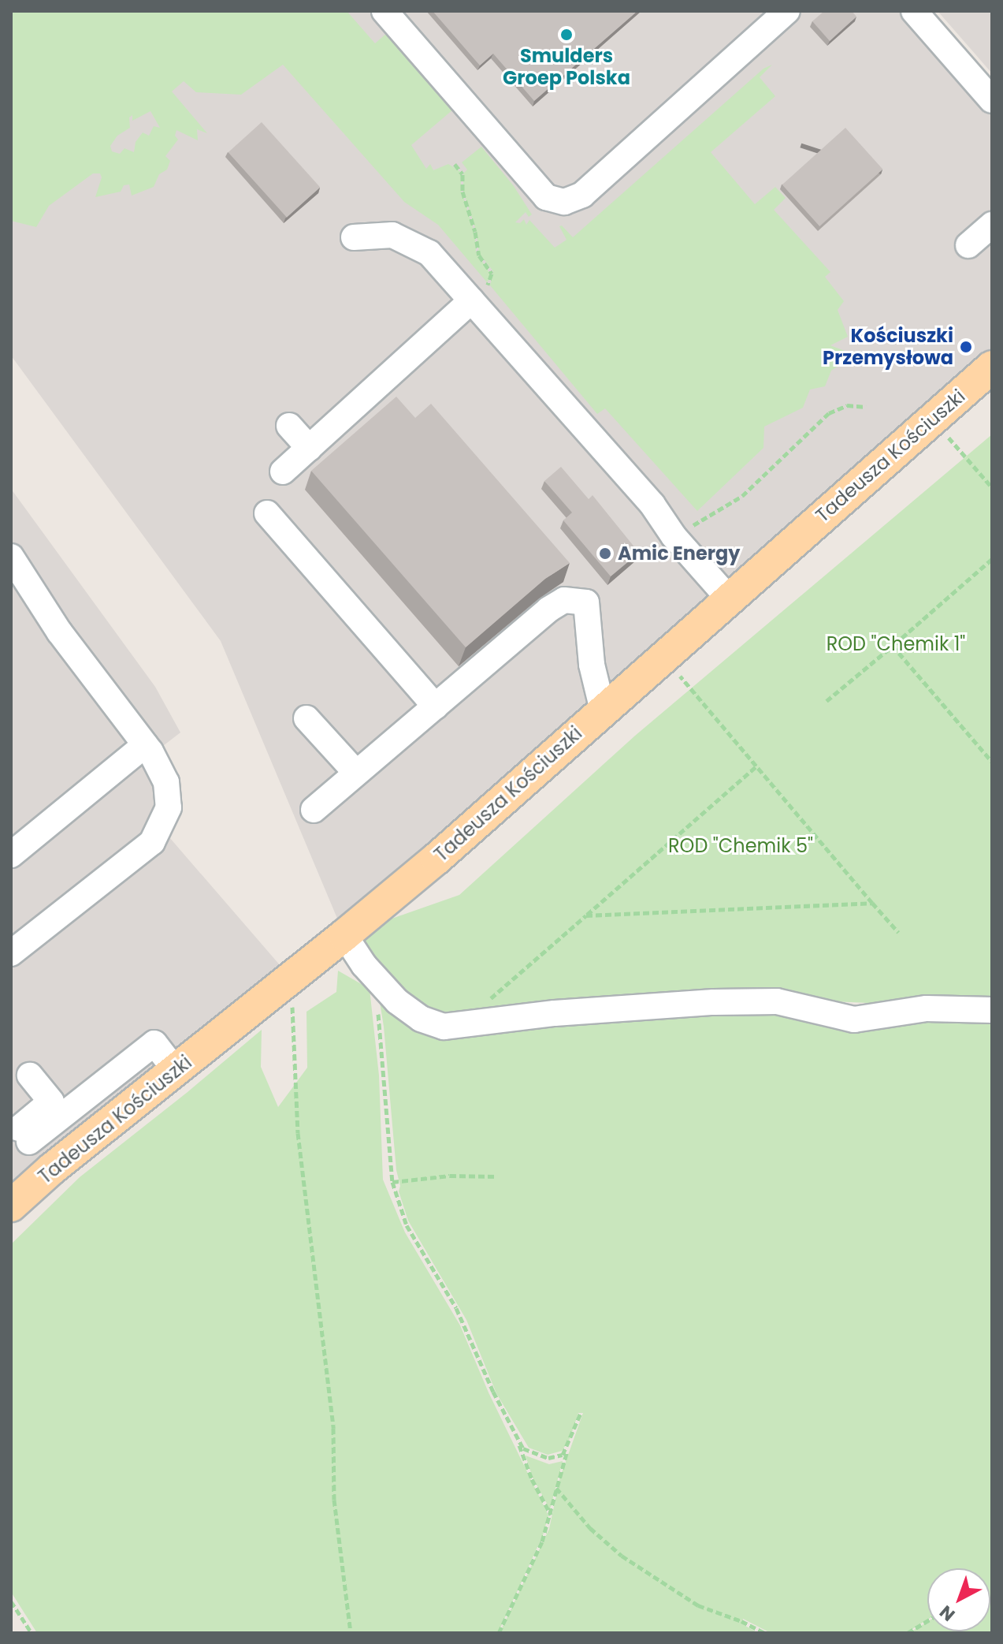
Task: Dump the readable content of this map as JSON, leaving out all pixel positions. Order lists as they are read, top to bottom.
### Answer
{
  "streets": {
    "main road": ["Tadeusza Kościuszki"]
  },
  "parks": ["ROD \"Chemik 1\"", "ROD \"Chemik 5\""],
  "places": ["Smulders Groep Polska", "Kościuszki Przemysłowa", "Amic Energy"],
  "north": "bottom left"
}
